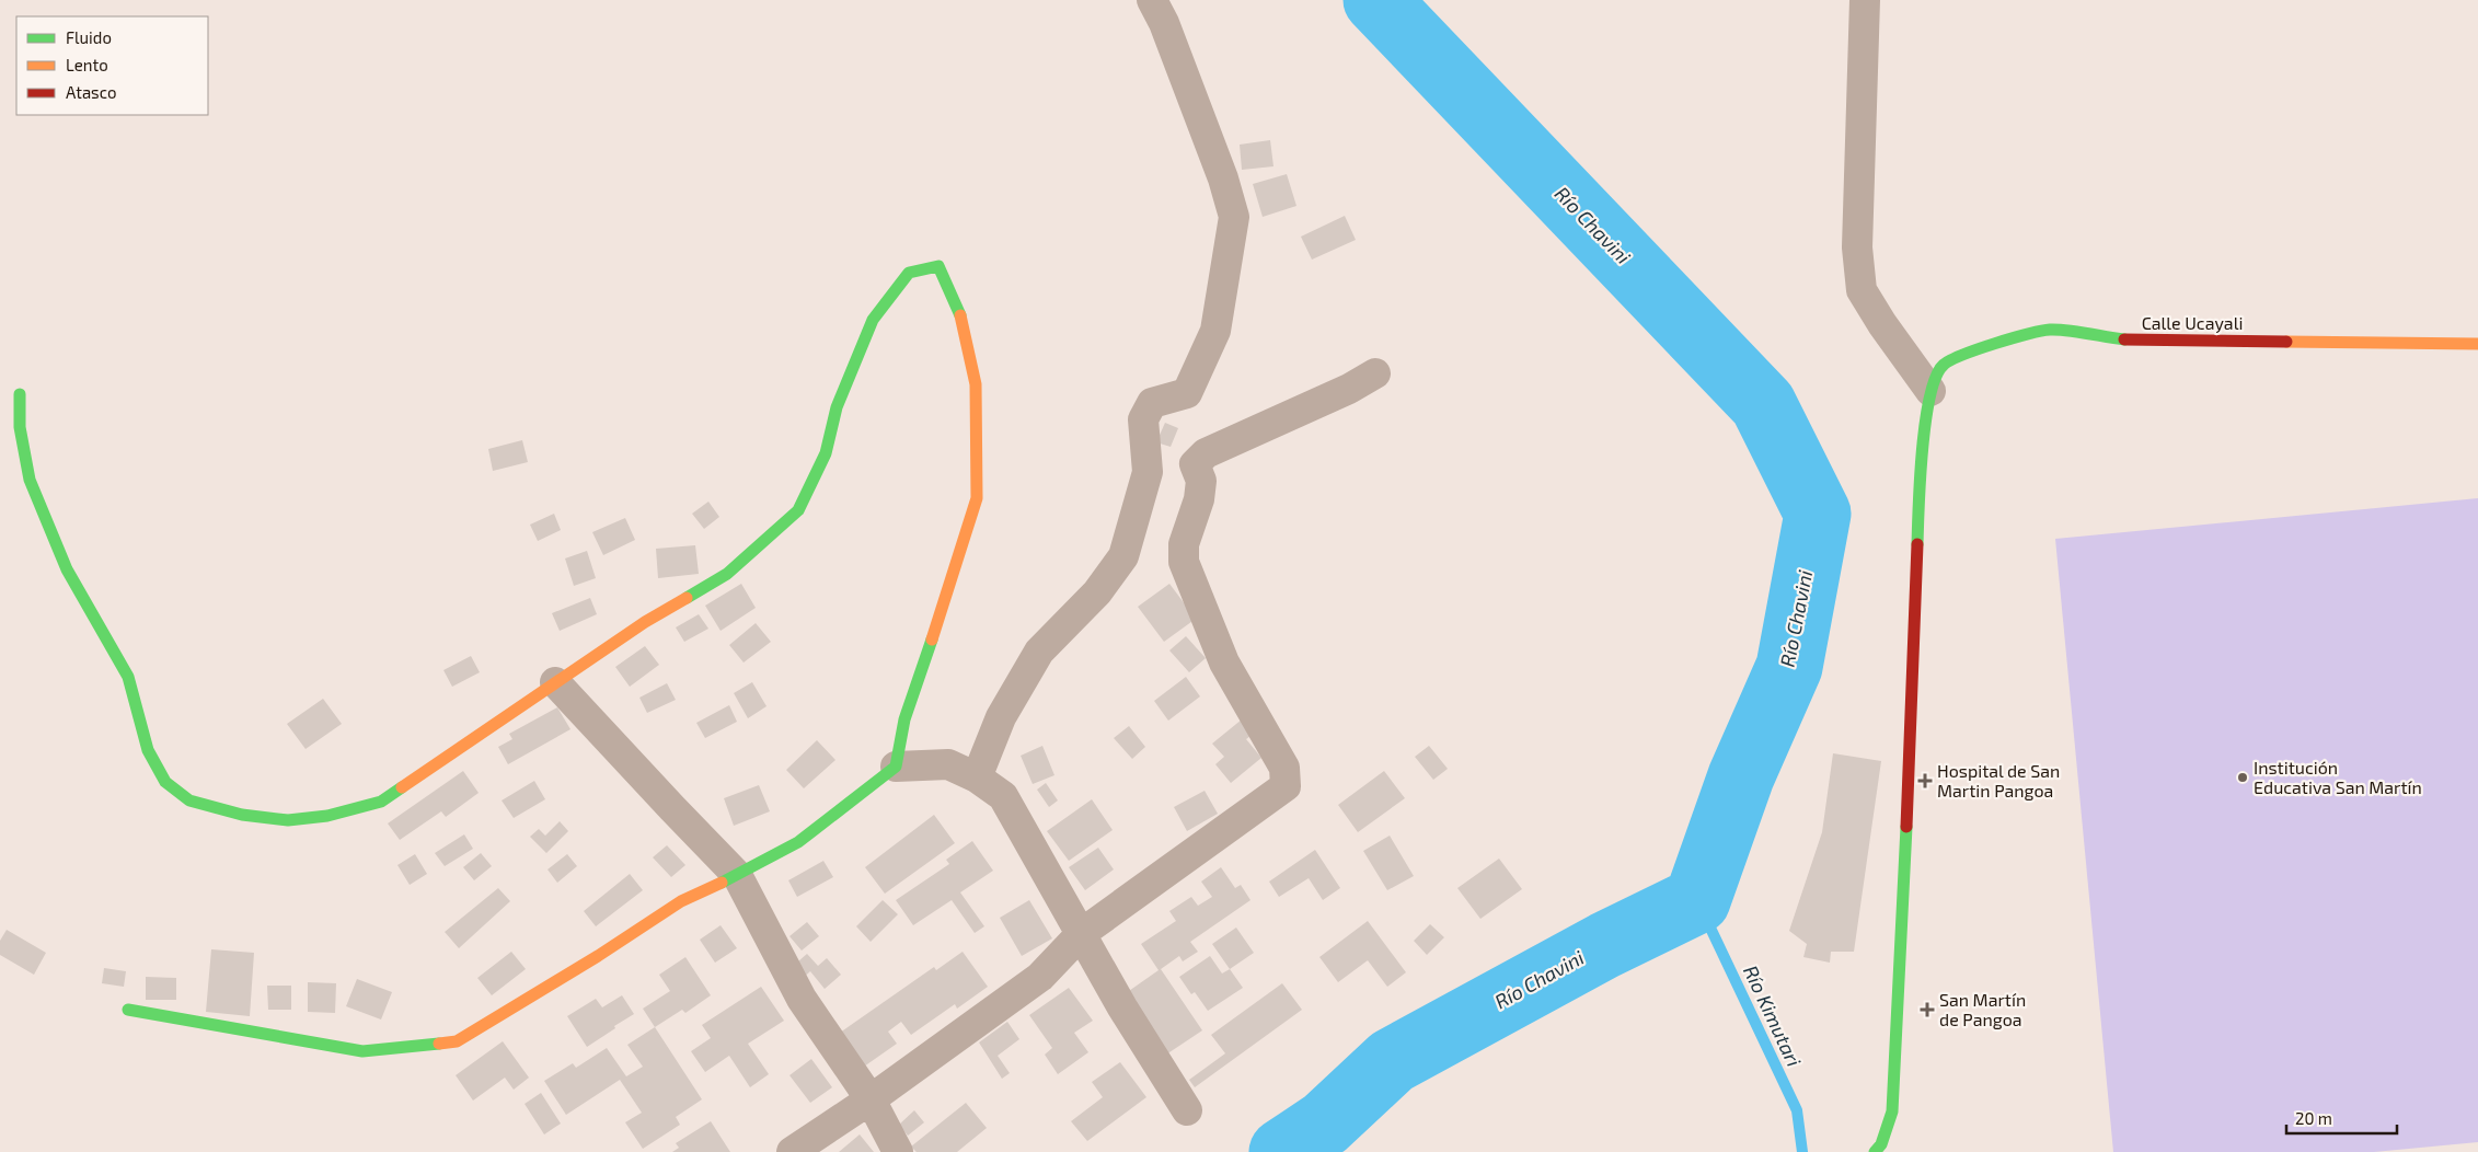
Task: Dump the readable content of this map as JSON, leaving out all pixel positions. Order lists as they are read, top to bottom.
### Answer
{
  "streets": {
    "street": ["Calle Ucayali"]
  },
  "water": ["Río Chavini", "Río Kimutari"],
  "places": {
    "other": ["Institución Educativa San Martín"],
    "health": ["Hospital de San Martin Pangoa", "San Martín de Pangoa"]
  },
  "legend": ["Fluido", "Lento", "Atasco"],
  "scale_bar": "20 m"
}
